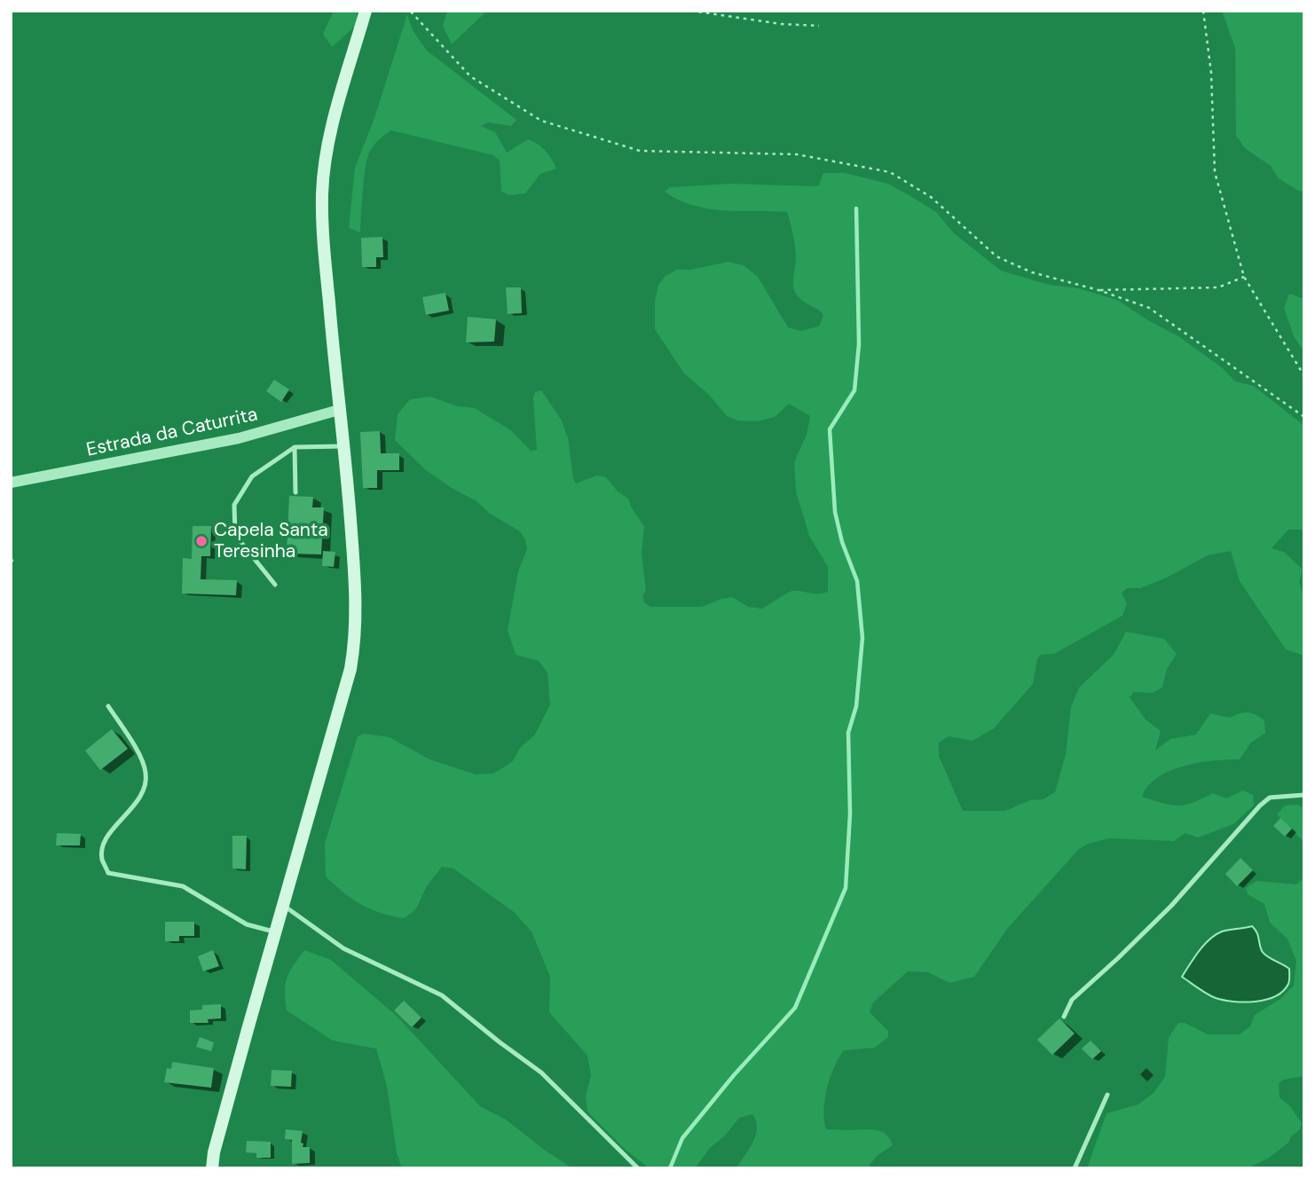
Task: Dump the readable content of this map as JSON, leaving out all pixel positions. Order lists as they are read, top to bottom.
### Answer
{
  "streets": {
    "street": ["Estrada da Caturrita"]
  },
  "places": ["Capela Santa Teresinha"]
}
